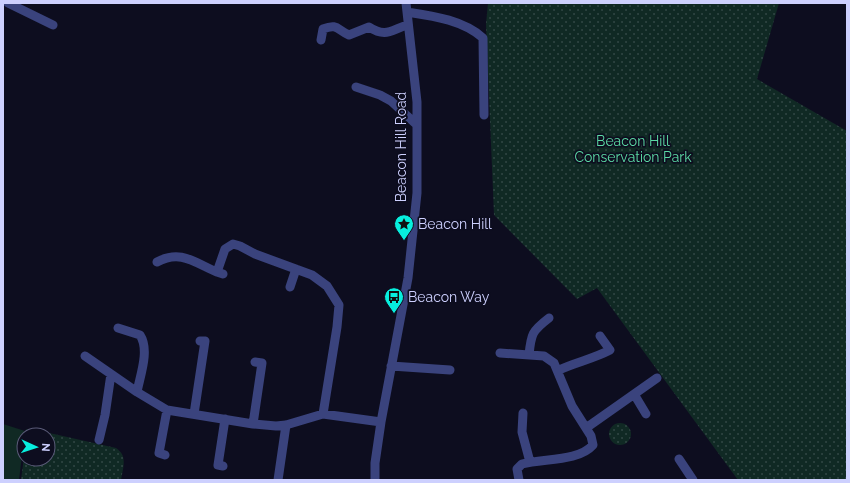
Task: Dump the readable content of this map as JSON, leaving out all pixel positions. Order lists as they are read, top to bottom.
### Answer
{
  "streets": {
    "street": ["Beacon Hill Road"]
  },
  "parks": ["Beacon Hill Conservation Park"],
  "places": {
    "place": ["Beacon Hill"],
    "bus stop": ["Beacon Way"]
  },
  "north": "right"
}
